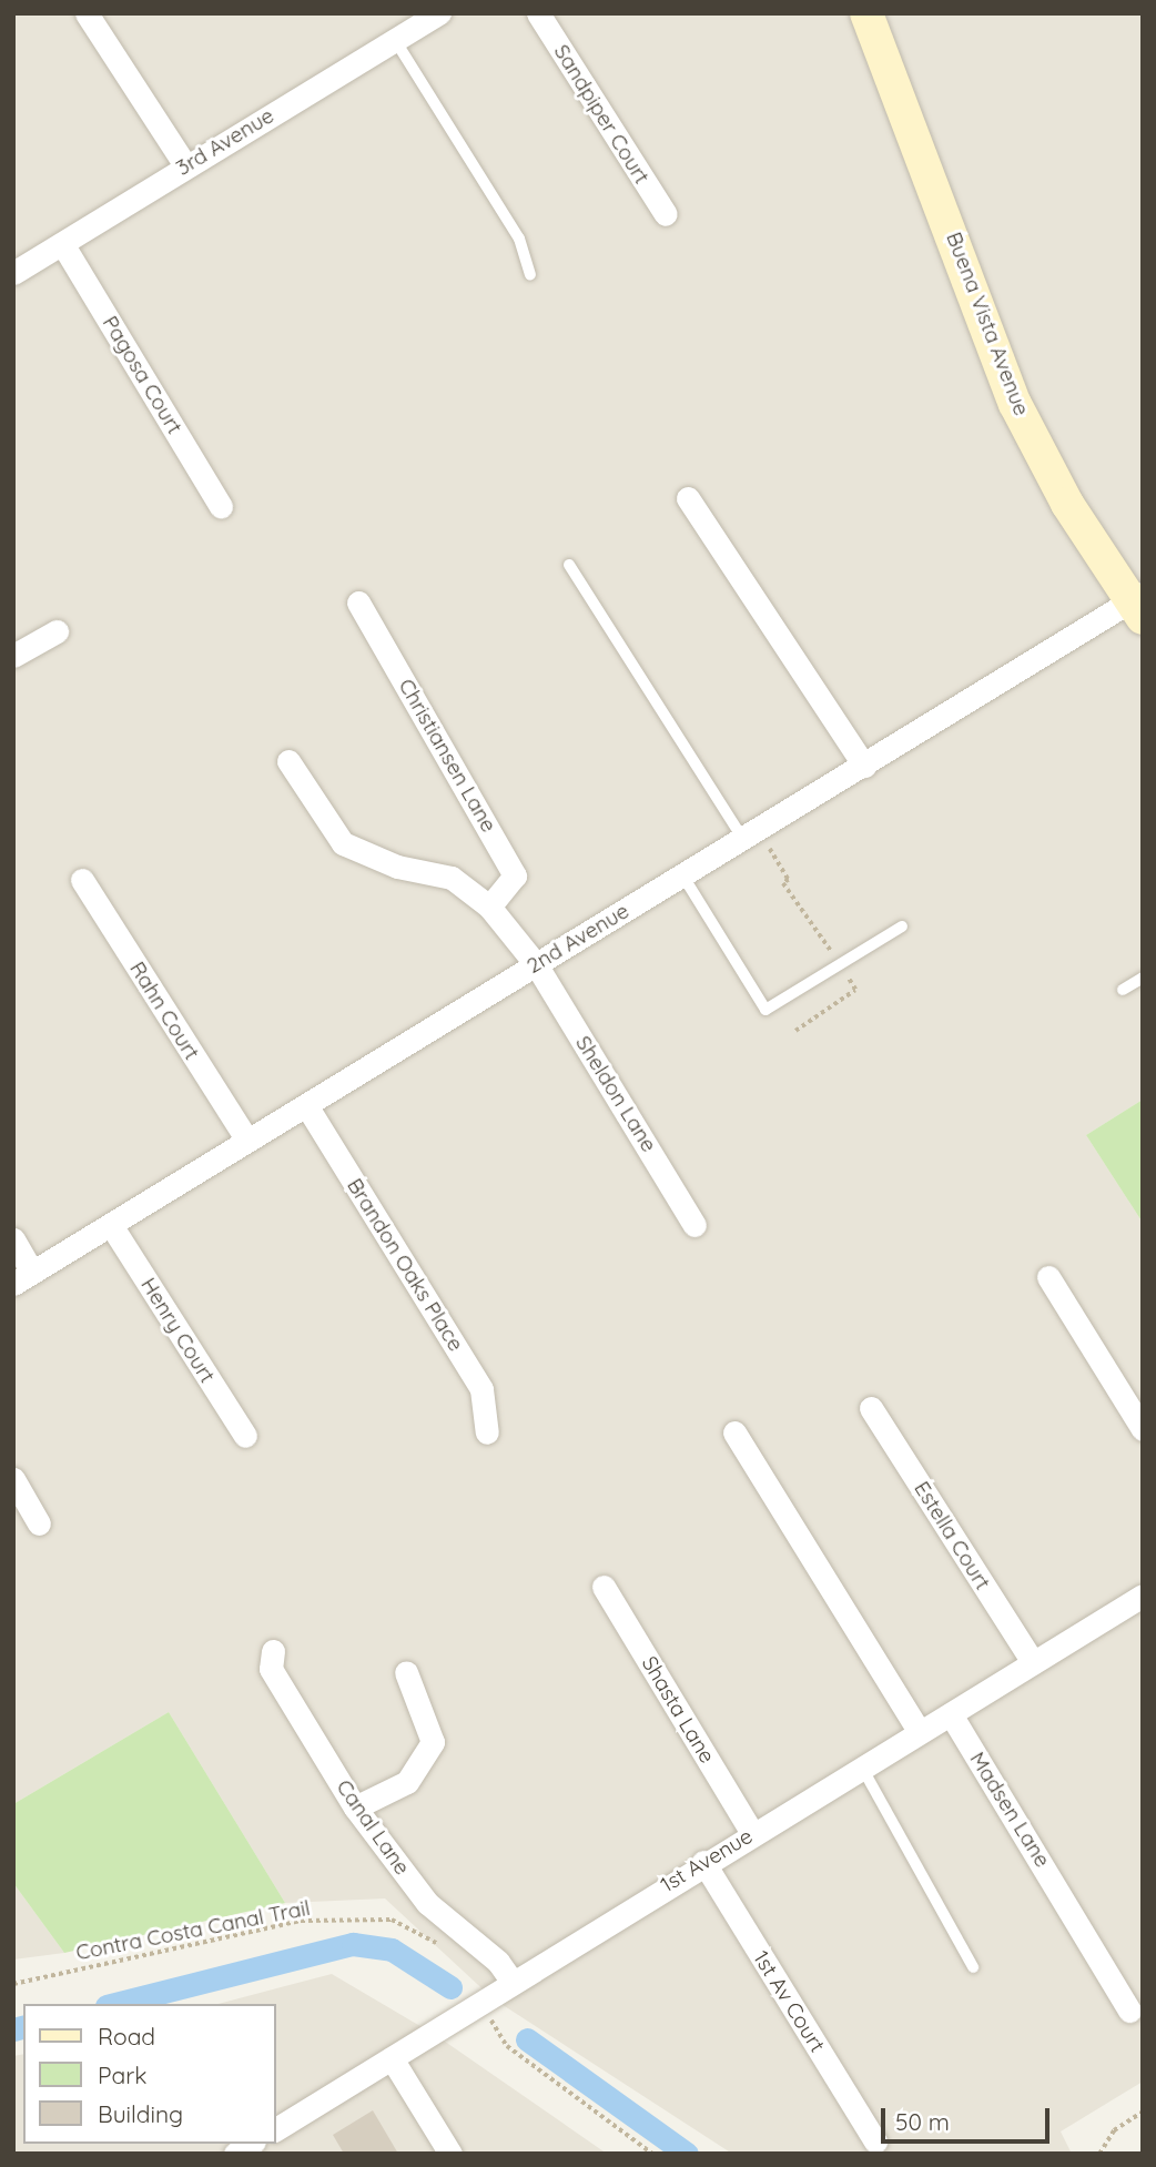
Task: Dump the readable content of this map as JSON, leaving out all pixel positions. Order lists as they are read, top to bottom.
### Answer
{
  "streets": {
    "street": [
      "Sandpiper Court",
      "3rd Avenue",
      "Buena Vista Avenue",
      "Pagosa Court",
      "Christiansen Lane",
      "2nd Avenue",
      "Rahn Court",
      "Sheldon Lane",
      "Brandon Oaks Place",
      "Henry Court",
      "Estella Court",
      "Shasta Lane",
      "Madsen Lane",
      "Canal Lane",
      "1st Avenue",
      "1st Av Court"
    ],
    "path": ["Contra Costa Canal Trail"]
  },
  "crossings": [
    ["3rd Avenue", "Pagosa Court"],
    ["Buena Vista Avenue", "2nd Avenue"],
    ["Christiansen Lane", "Sheldon Lane"],
    ["2nd Avenue", "Rahn Court"],
    ["2nd Avenue", "Sheldon Lane"],
    ["2nd Avenue", "Brandon Oaks Place"],
    ["2nd Avenue", "Henry Court"],
    ["Estella Court", "1st Avenue"],
    ["Shasta Lane", "1st Avenue"],
    ["Madsen Lane", "1st Avenue"],
    ["Canal Lane", "1st Avenue"],
    ["1st Avenue", "1st Av Court"]
  ],
  "legend": ["Road", "Park", "Building"],
  "scale_bar": "50 m"
}
